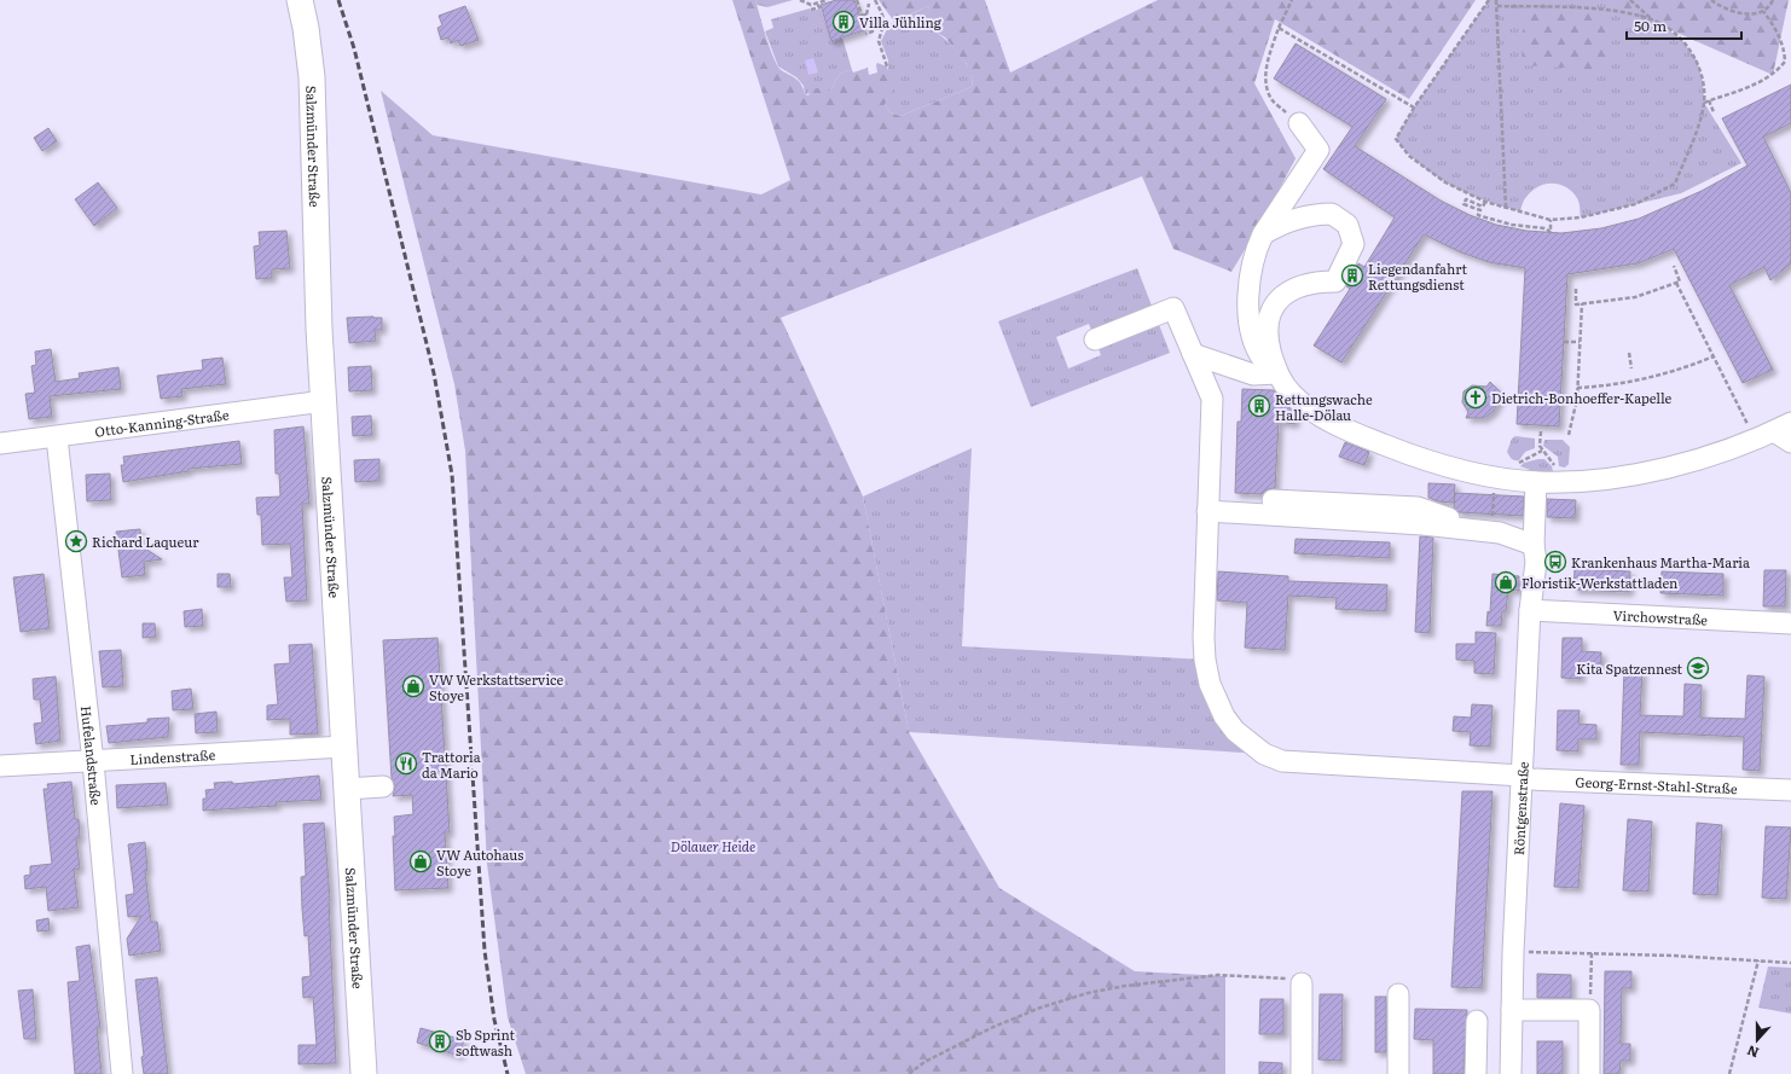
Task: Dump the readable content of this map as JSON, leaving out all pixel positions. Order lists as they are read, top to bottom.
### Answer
{
  "streets": {
    "main road": ["Salzmünder Straße"],
    "street": [
      "Otto-Kanning-Straße",
      "Virchowstraße",
      "Hufelandstraße",
      "Lindenstraße",
      "Georg-Ernst-Stahl-Straße",
      "Röntgenstraße"
    ]
  },
  "crossings": [
    ["Salzmünder Straße", "Otto-Kanning-Straße"],
    ["Salzmünder Straße", "Lindenstraße"],
    ["Otto-Kanning-Straße", "Hufelandstraße"],
    ["Virchowstraße", "Röntgenstraße"],
    ["Hufelandstraße", "Lindenstraße"],
    ["Georg-Ernst-Stahl-Straße", "Röntgenstraße"]
  ],
  "parks": ["Dölauer Heide"],
  "places": {
    "building": [
      "Villa Jühling",
      "Liegendanfahrt Rettungsdienst",
      "Rettungswache Halle-Dölau",
      "Sb Sprint softwash"
    ],
    "church": ["Dietrich-Bonhoeffer-Kapelle"],
    "place": ["Richard Laqueur"],
    "bus stop": ["Krankenhaus Martha-Maria"],
    "shop": ["Floristik-Werkstattladen", "VW Werkstattservice Stoye", "VW Autohaus Stoye"],
    "school or university": ["Kita Spatzennest"],
    "restaurant": ["Trattoria da Mario"]
  },
  "scale_bar": "50 m",
  "north": "bottom"
}
